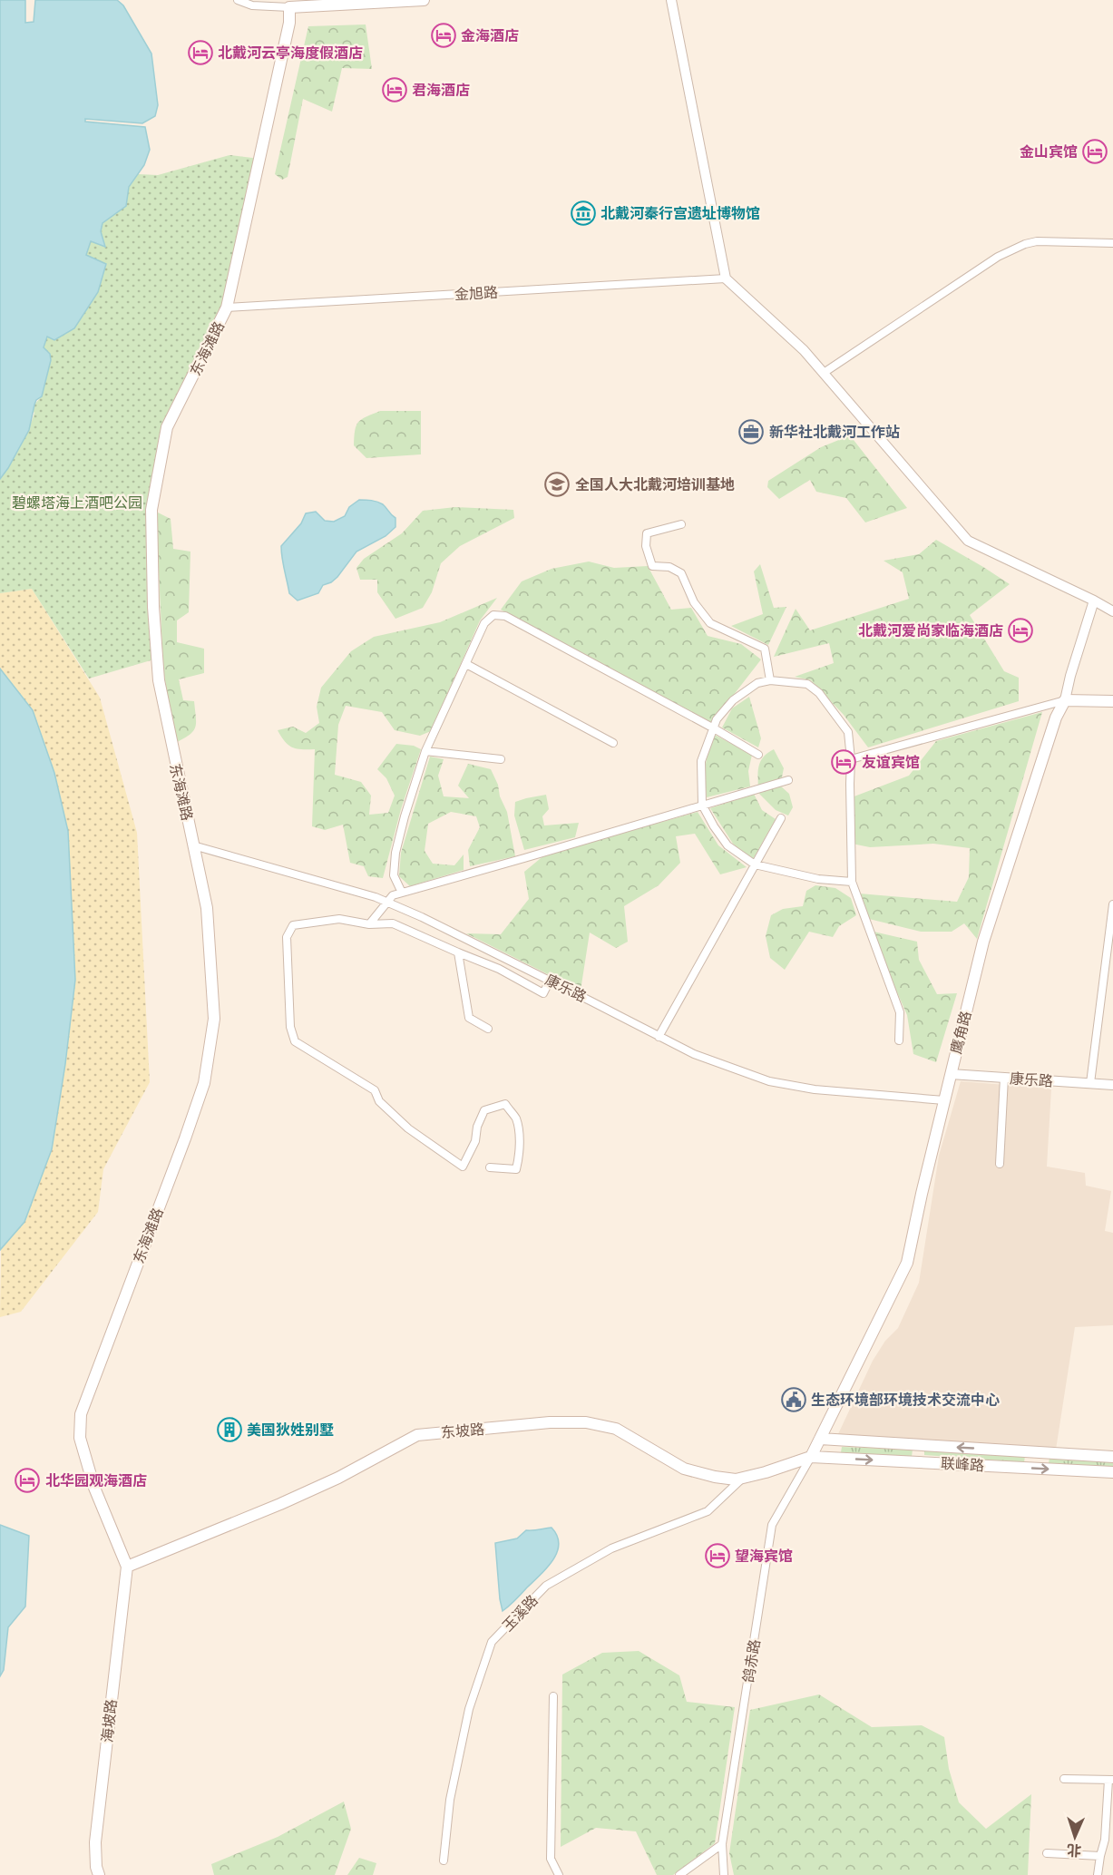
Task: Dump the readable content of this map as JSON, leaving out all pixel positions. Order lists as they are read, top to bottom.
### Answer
{
  "streets": {
    "main road": [
      "东海滩路",
      "鹰角路",
      "东坡路",
      "联峰路",
      "海坡路"
    ],
    "street": [
      "金旭路",
      "康乐路",
      "玉溪路",
      "鸽赤路"
    ]
  },
  "crossings": [
    ["金旭路", "东海滩路"],
    ["东海滩路", "康乐路"],
    ["东海滩路", "东坡路"],
    ["东海滩路", "海坡路"],
    ["康乐路", "鹰角路"],
    ["鹰角路", "东坡路"],
    ["鹰角路", "联峰路"],
    ["鹰角路", "鸽赤路"],
    ["东坡路", "联峰路"],
    ["东坡路", "玉溪路"],
    ["东坡路", "鸽赤路"],
    ["东坡路", "海坡路"],
    ["联峰路", "鸽赤路"]
  ],
  "parks": ["碧螺塔海上酒吧公园"],
  "places": {
    "hotel": [
      "金海酒店",
      "北戴河云亭海度假酒店",
      "君海酒店",
      "金山宾馆",
      "北戴河爱尚家临海酒店",
      "友谊宾馆",
      "北华园观海酒店",
      "望海宾馆"
    ],
    "museum": ["北戴河秦行宫遗址博物馆"],
    "office": ["新华社北戴河工作站"],
    "school or university": ["全国人大北戴河培训基地"],
    "public building": ["生态环境部环境技术交流中心"],
    "building": ["美国狄姓别墅"]
  },
  "north": "bottom"
}
